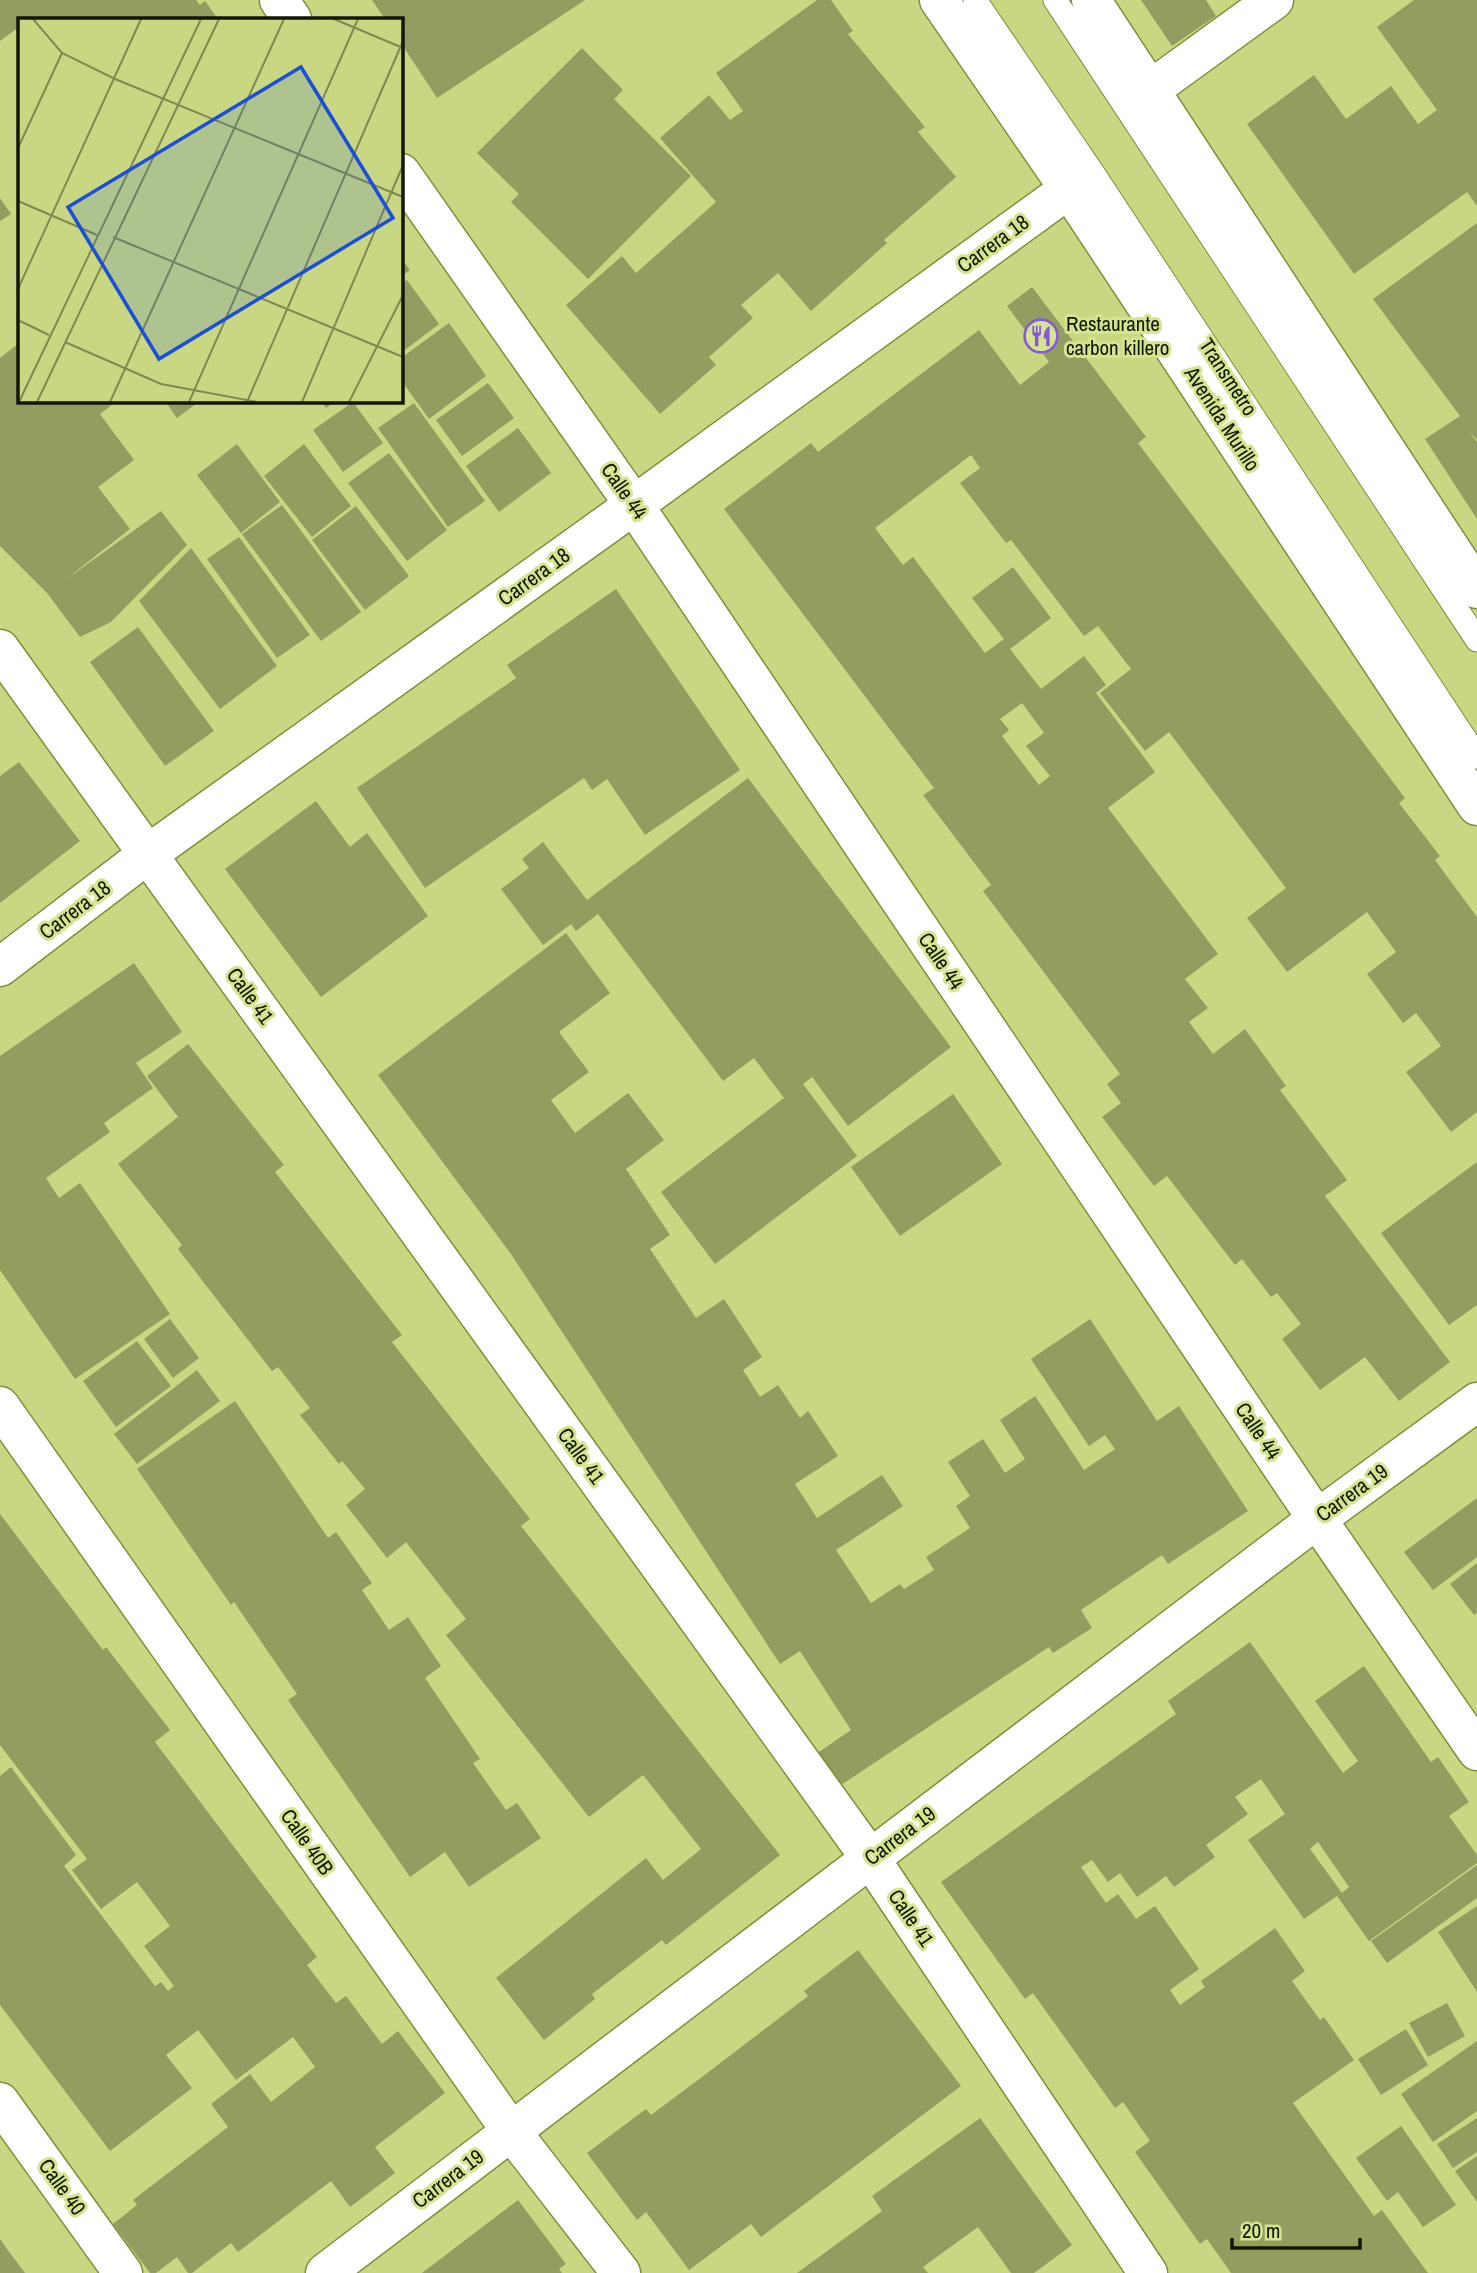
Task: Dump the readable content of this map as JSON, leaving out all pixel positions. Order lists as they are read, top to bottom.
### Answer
{
  "streets": {
    "street": [
      "Carrera 18",
      "Avenida Murillo",
      "Calle 44",
      "Calle 41",
      "Carrera 19",
      "Calle 40B",
      "Calle 40"
    ],
    "lane": ["Transmetro"]
  },
  "crossings": [
    ["Carrera 18", "Avenida Murillo"],
    ["Carrera 18", "Calle 44"],
    ["Carrera 18", "Calle 41"],
    ["Calle 44", "Carrera 19"],
    ["Calle 41", "Carrera 19"],
    ["Carrera 19", "Calle 40B"]
  ],
  "places": {
    "restaurant": ["Restaurante carbon killero"]
  },
  "scale_bar": "20 m"
}
